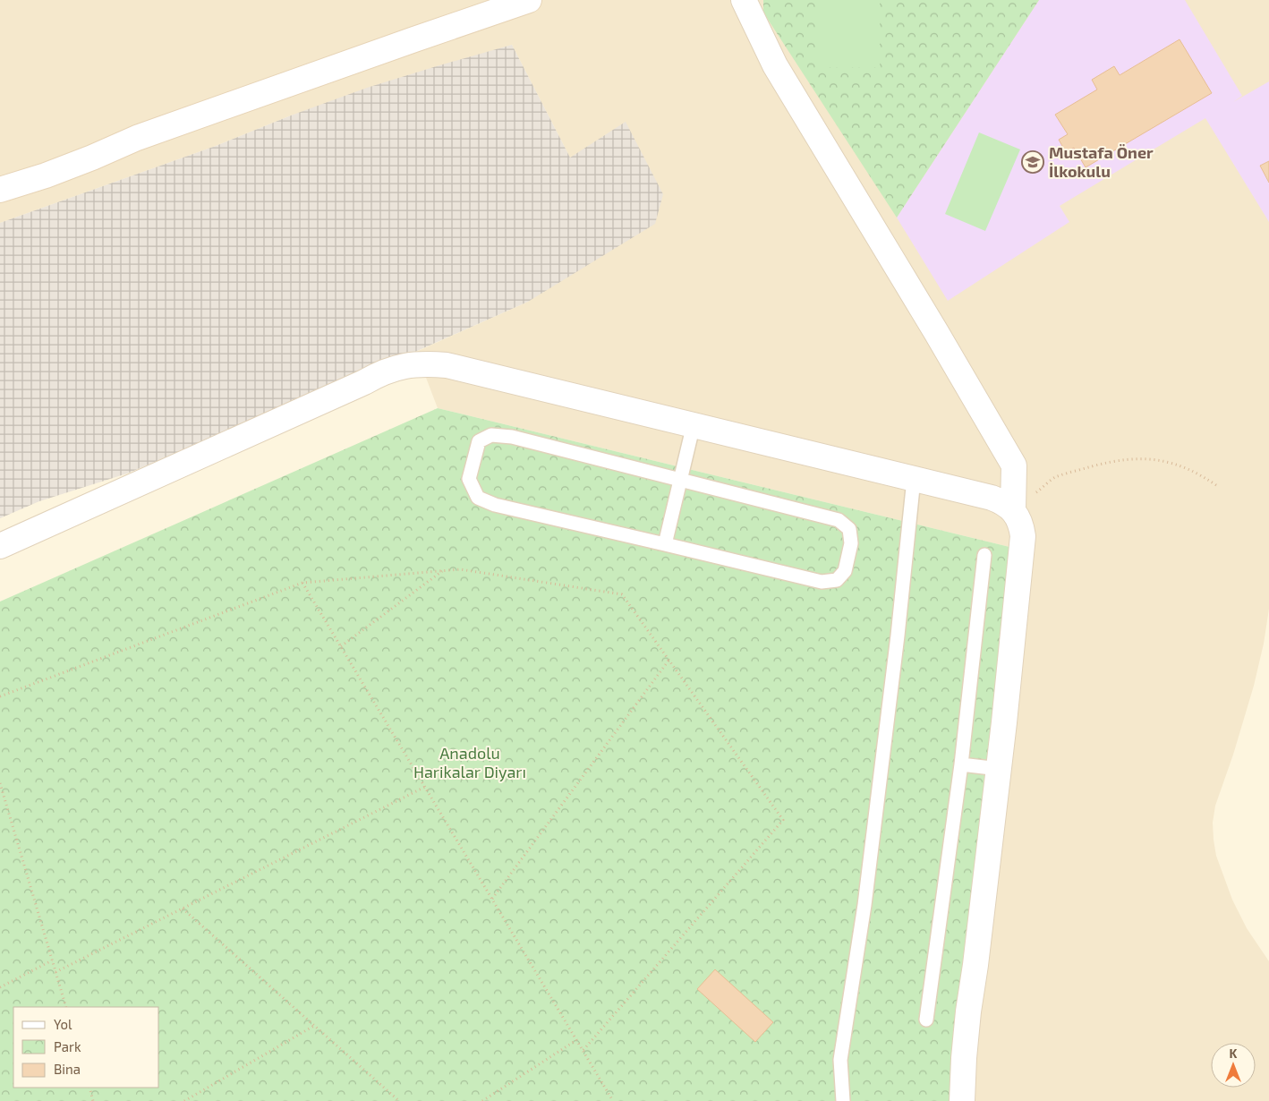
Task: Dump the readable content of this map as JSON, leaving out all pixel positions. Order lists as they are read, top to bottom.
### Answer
{
  "parks": ["Anadolu Harikalar Diyarı"],
  "places": {
    "school or university": ["Mustafa Öner İlkokulu"]
  },
  "legend": ["Yol", "Park", "Bina"],
  "north": "top"
}
